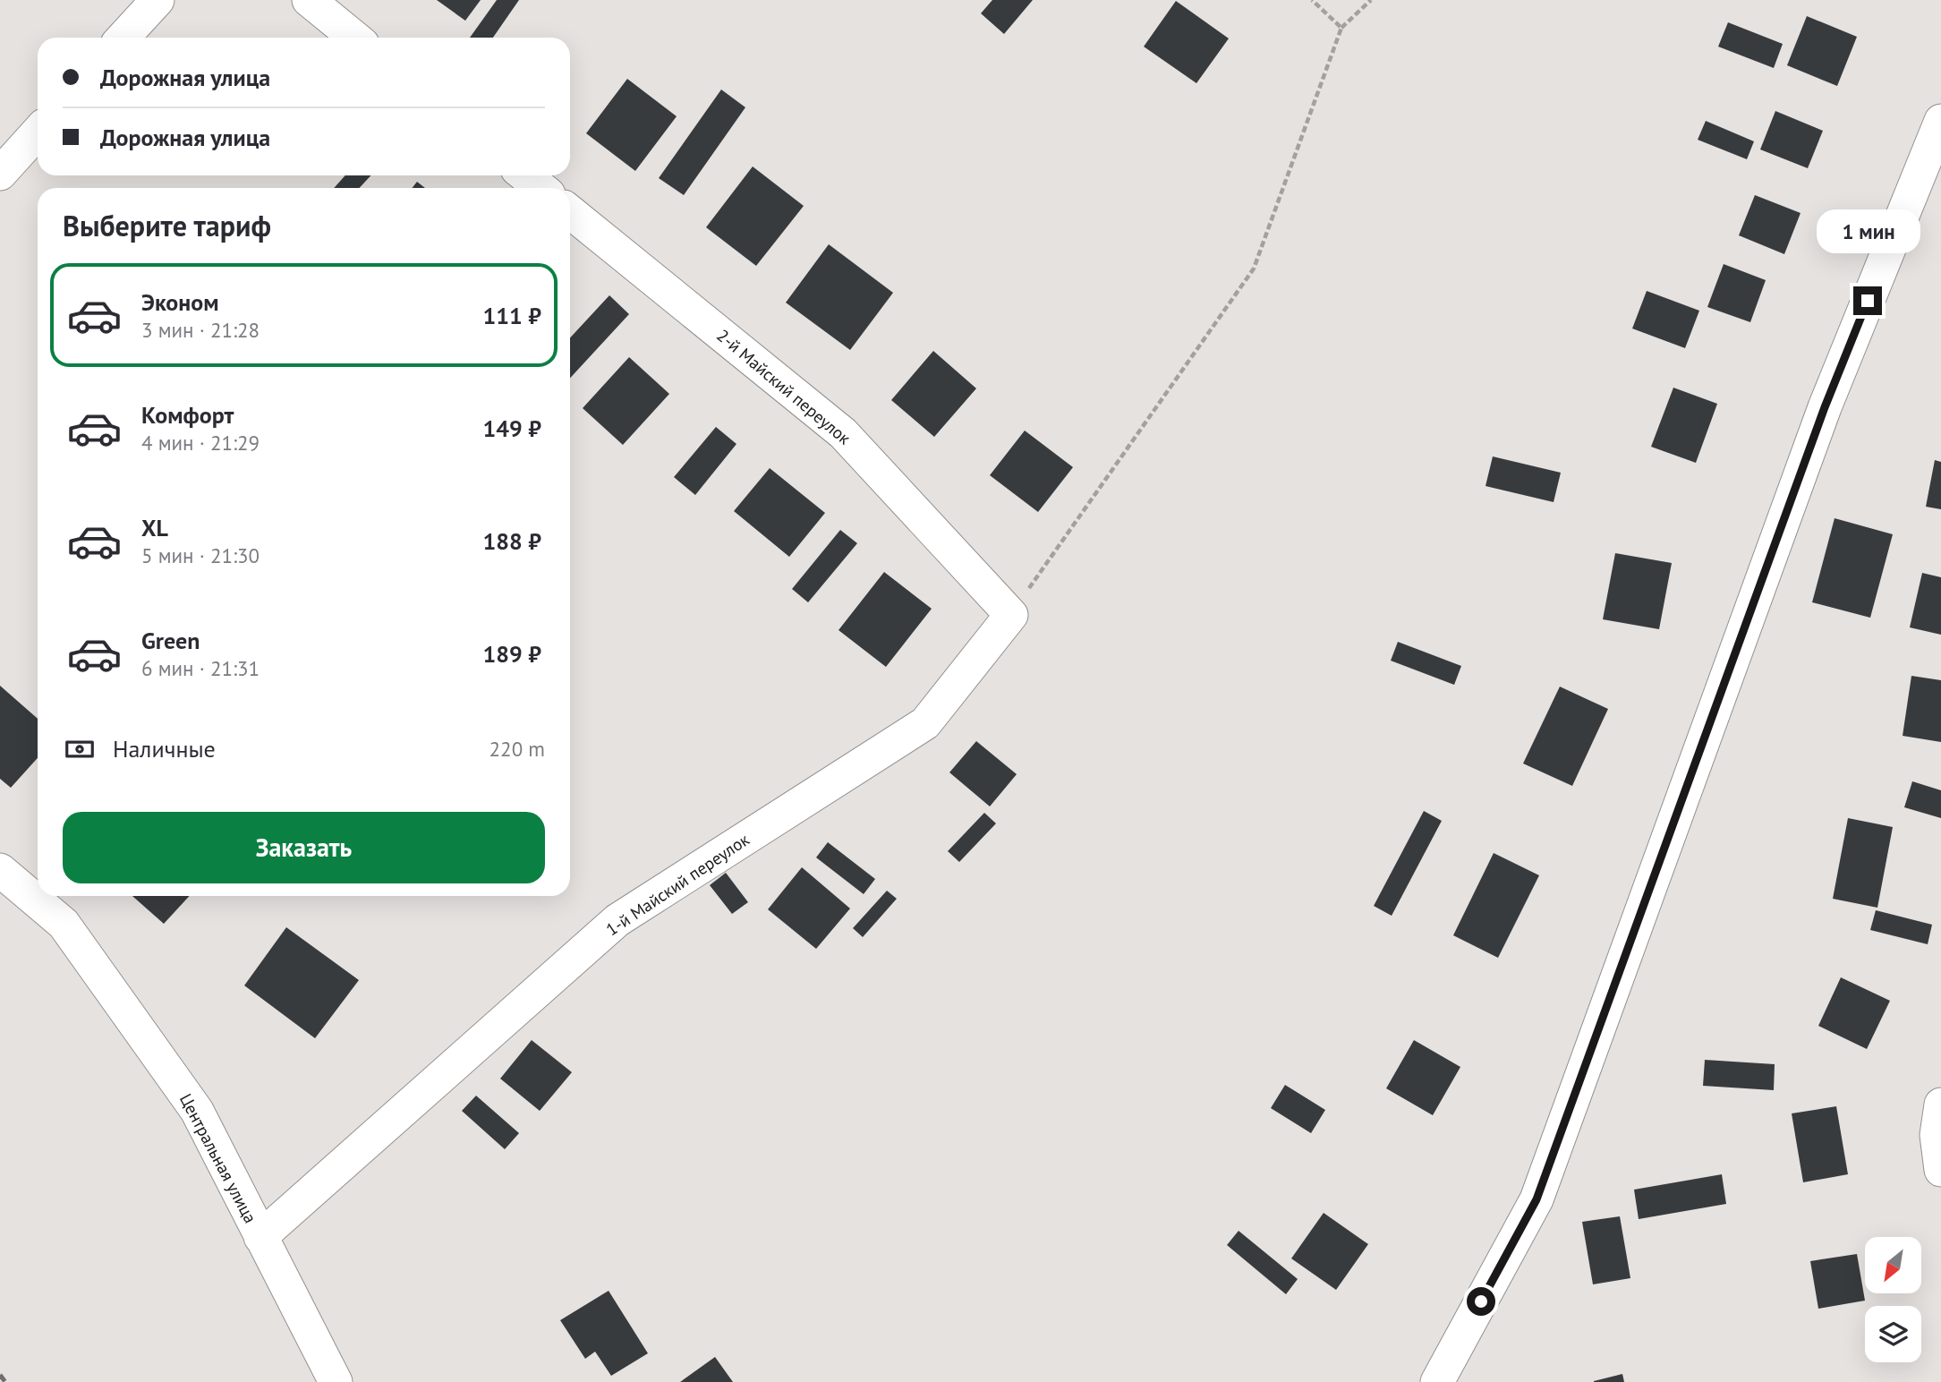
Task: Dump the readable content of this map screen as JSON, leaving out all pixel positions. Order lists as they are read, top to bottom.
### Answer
{
  "streets": {
    "street": ["2-й Майский переулок", "1-й Майский переулок", "Центральная улица"]
  },
  "crossings": [
    ["2-й Майский переулок", "1-й Майский переулок"],
    ["1-й Майский переулок", "Центральная улица"]
  ],
  "north": "bottom left",
  "page": {
    "banner": ["Дорожная улица", "Дорожная улица"],
    "heading": "Выберите тариф",
    "bubble": "1 мин",
    "list": [
      {
        "name": "Эконом",
        "note": "3 мин · 21:28",
        "value": "111 ₽"
      },
      {
        "name": "Комфорт",
        "note": "4 мин · 21:29",
        "value": "149 ₽"
      },
      {
        "name": "XL",
        "note": "5 мин · 21:30",
        "value": "188 ₽"
      },
      {
        "name": "Green",
        "note": "6 мин · 21:31",
        "value": "189 ₽"
      }
    ],
    "pay": ["Наличные", "220 m"],
    "buttons": "Заказать"
  }
}
